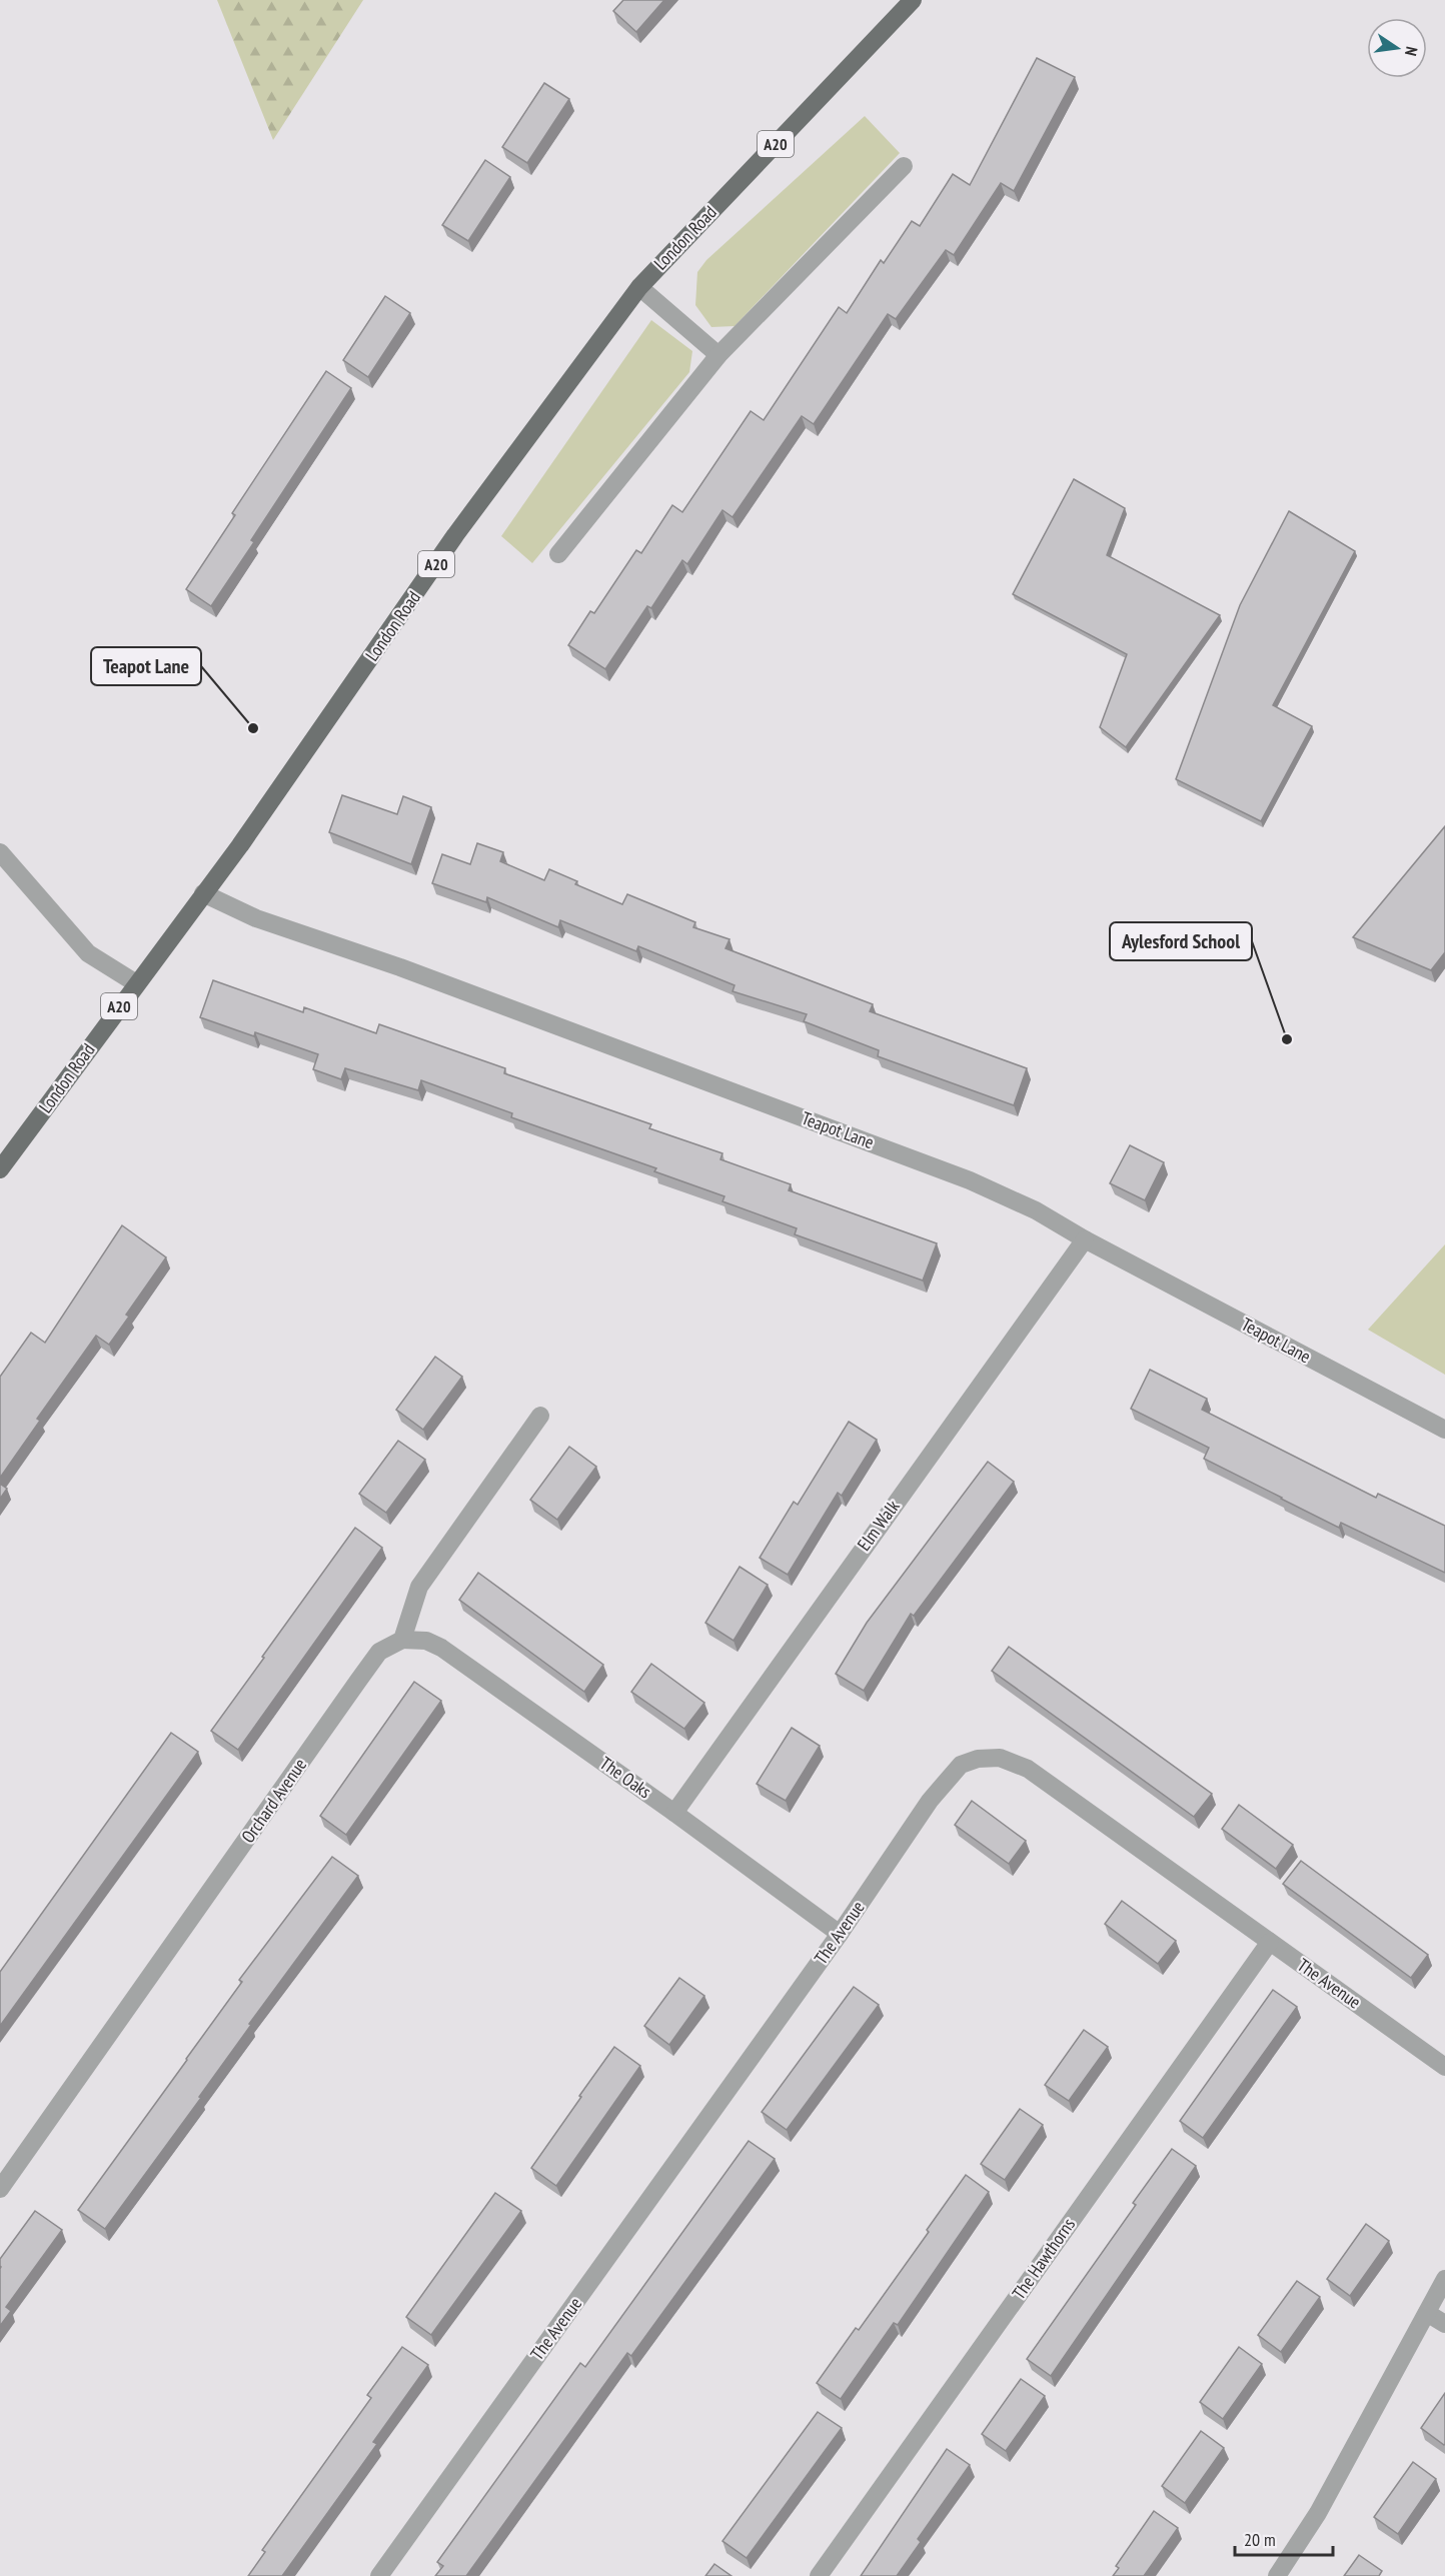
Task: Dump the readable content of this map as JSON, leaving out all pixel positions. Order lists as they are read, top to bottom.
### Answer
{
  "streets": {
    "main road": ["A20", "London Road"],
    "street": [
      "Teapot Lane",
      "Elm Walk",
      "The Oaks",
      "Orchard Avenue",
      "The Avenue",
      "The Hawthorns"
    ]
  },
  "crossings": [
    ["London Road", "Teapot Lane"],
    ["Teapot Lane", "Elm Walk"],
    ["Elm Walk", "The Oaks"],
    ["The Oaks", "Orchard Avenue"],
    ["The Oaks", "The Avenue"],
    ["The Avenue", "The Hawthorns"]
  ],
  "places": ["Teapot Lane", "Aylesford School"],
  "scale_bar": "20 m",
  "north": "right"
}
